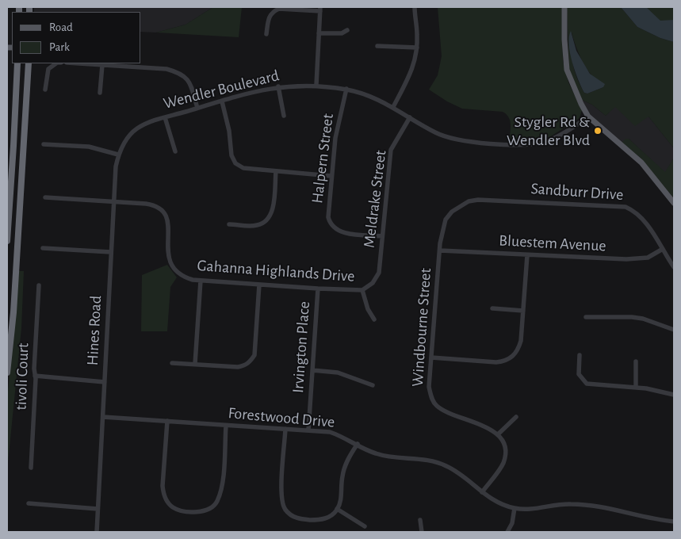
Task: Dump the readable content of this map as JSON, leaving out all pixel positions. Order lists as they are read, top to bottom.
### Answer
{
  "streets": {
    "street": [
      "Wendler Boulevard",
      "Halpern Street",
      "Sandburr Drive",
      "Meldrake Street",
      "Bluestem Avenue",
      "Gahanna Highlands Drive",
      "Windbourne Street",
      "Hines Road",
      "Irvington Place",
      "tivoli Court",
      "Forestwood Drive"
    ]
  },
  "crossings": [
    ["Wendler Boulevard", "Halpern Street"],
    ["Wendler Boulevard", "Meldrake Street"],
    ["Wendler Boulevard", "Hines Road"],
    ["Halpern Street", "Meldrake Street"],
    ["Sandburr Drive", "Bluestem Avenue"],
    ["Sandburr Drive", "Windbourne Street"],
    ["Meldrake Street", "Gahanna Highlands Drive"],
    ["Bluestem Avenue", "Windbourne Street"],
    ["Gahanna Highlands Drive", "Hines Road"],
    ["Gahanna Highlands Drive", "Irvington Place"],
    ["Hines Road", "tivoli Court"],
    ["Hines Road", "Forestwood Drive"],
    ["Irvington Place", "Forestwood Drive"]
  ],
  "places": ["Stygler Rd & Wendler Blvd"],
  "legend": ["Road", "Park"]
}
